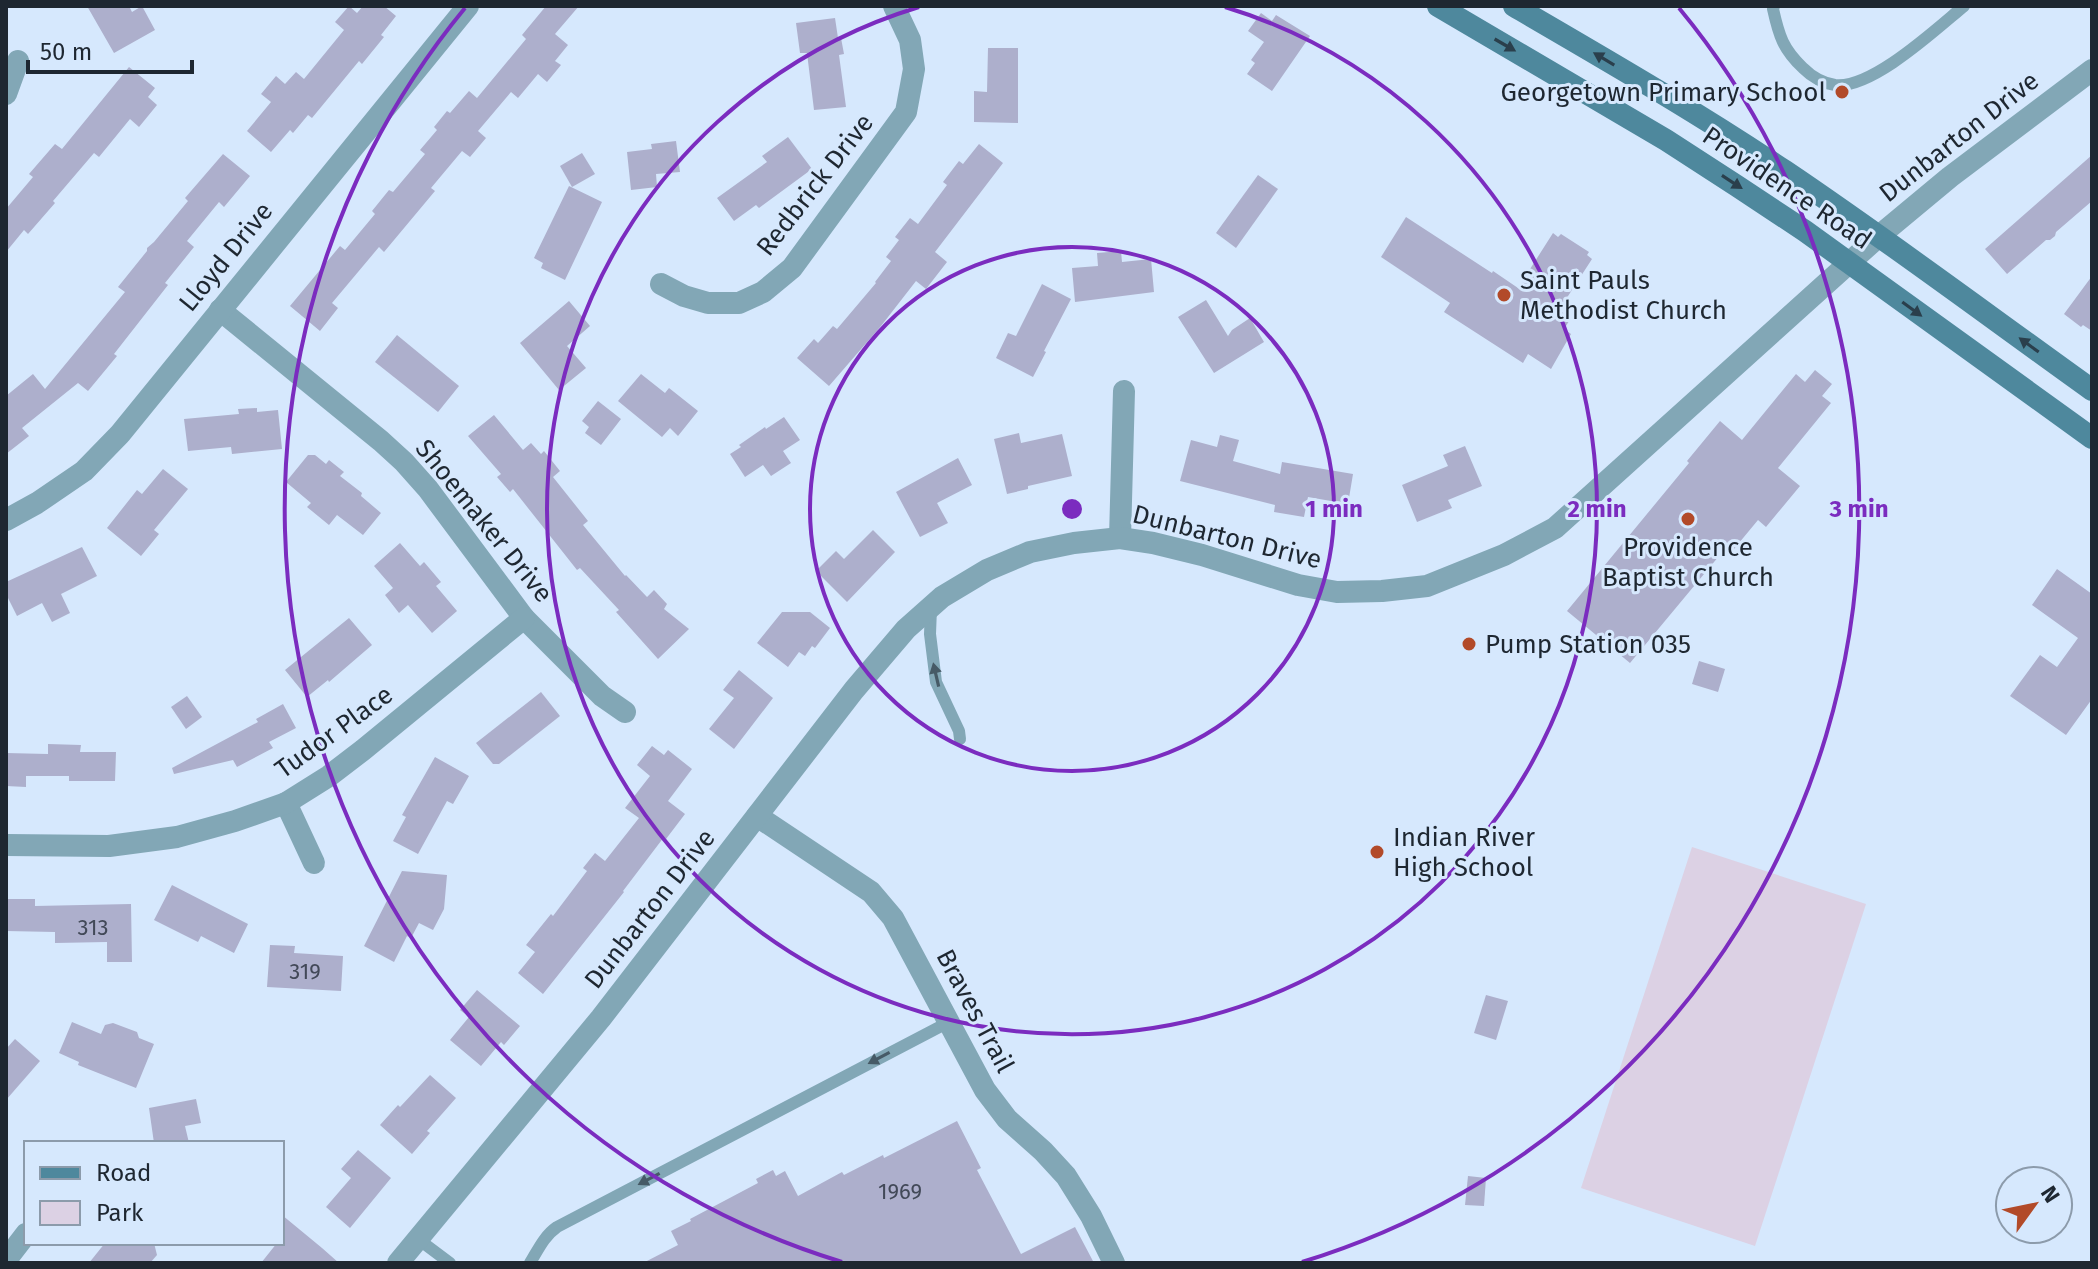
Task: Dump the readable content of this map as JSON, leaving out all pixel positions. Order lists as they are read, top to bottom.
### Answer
{
  "streets": {
    "main road": ["Providence Road"],
    "street": [
      "Dunbarton Drive",
      "Redbrick Drive",
      "Lloyd Drive",
      "Shoemaker Drive",
      "Tudor Place",
      "Braves Trail"
    ]
  },
  "crossings": [
    ["Dunbarton Drive", "Providence Road"],
    ["Dunbarton Drive", "Braves Trail"],
    ["Lloyd Drive", "Shoemaker Drive"],
    ["Shoemaker Drive", "Tudor Place"]
  ],
  "places": [
    "Georgetown Primary School",
    "Saint Pauls Methodist Church",
    "Providence Baptist Church",
    "Pump Station 035",
    "Indian River High School"
  ],
  "house_numbers": ["313", "319", "1969"],
  "legend": ["Road", "Park"],
  "scale_bar": "50 m",
  "north": "top right",
  "rings": ["1 min", "2 min", "3 min"]
}
